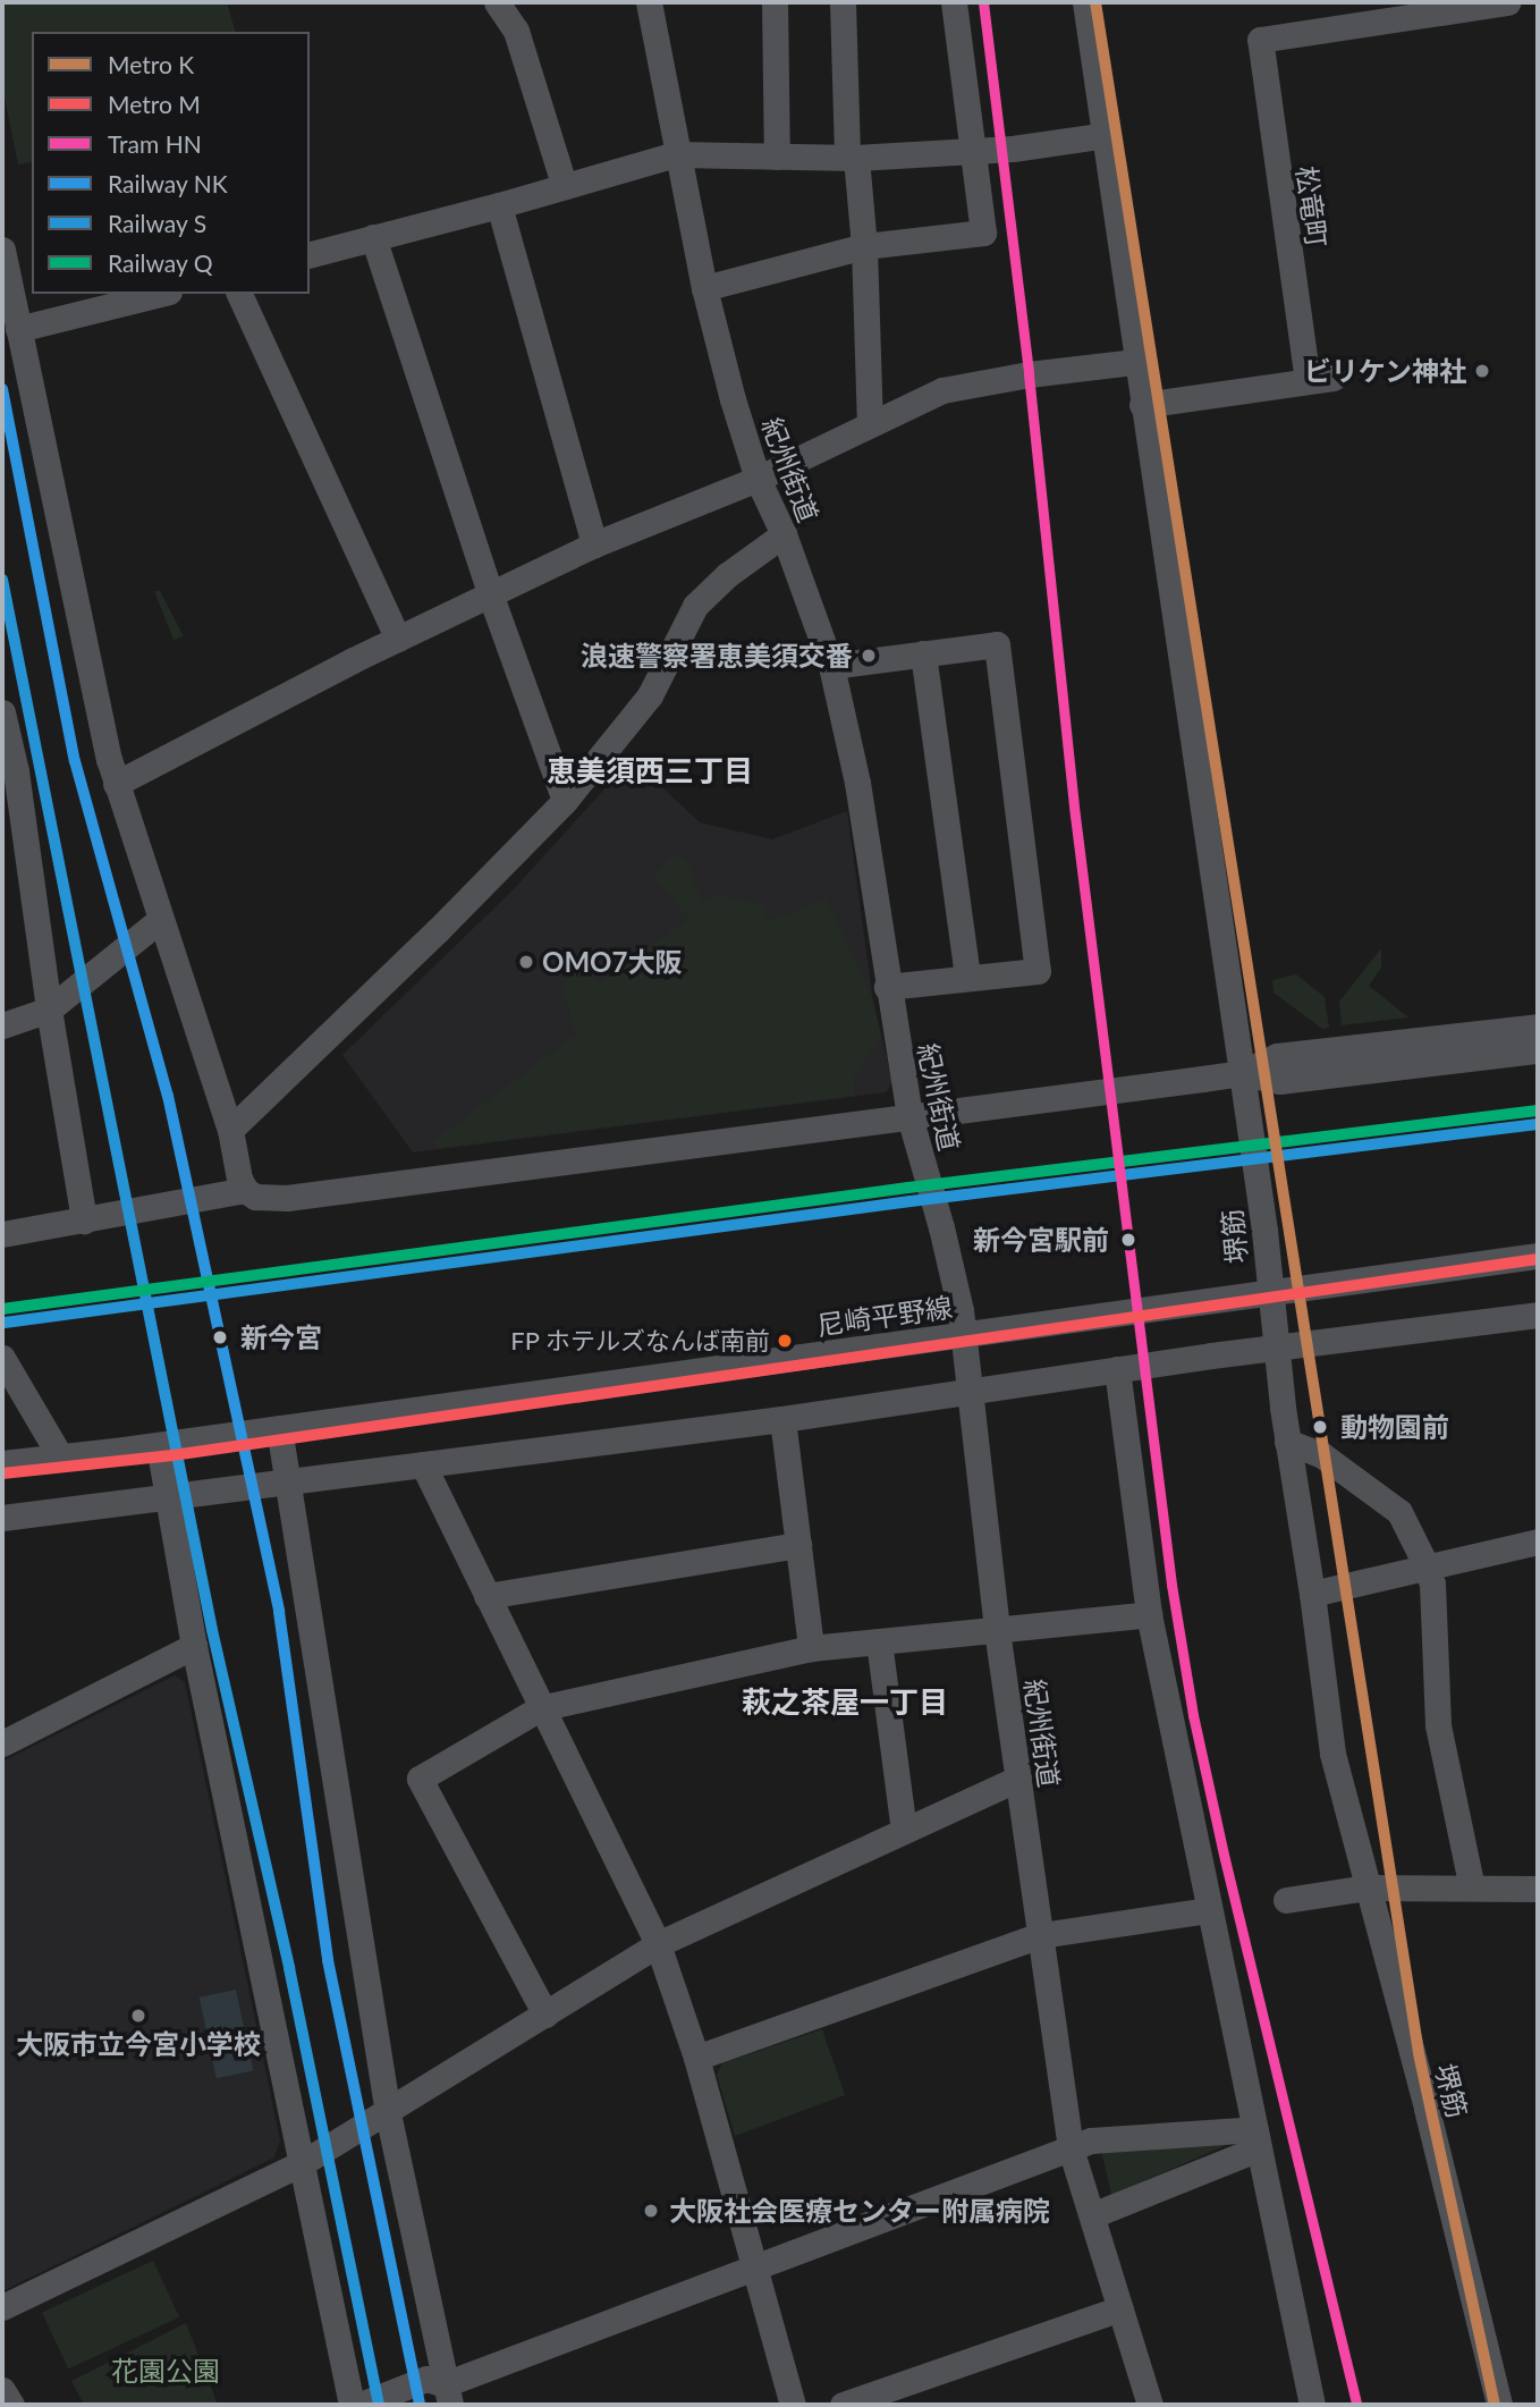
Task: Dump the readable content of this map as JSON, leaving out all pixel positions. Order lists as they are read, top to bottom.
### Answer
{
  "streets": {
    "street": [
      "松竜町",
      "紀州街道",
      "堺筋",
      "尼崎平野線"
    ]
  },
  "crossings": [
    ["松竜町", "堺筋"],
    ["紀州街道", "尼崎平野線"],
    ["堺筋", "尼崎平野線"]
  ],
  "districts": ["恵美須西三丁目", "萩之茶屋一丁目"],
  "parks": ["花園公園"],
  "places": [
    "ビリケン神社",
    "浪速警察署恵美須交番",
    "OMO7大阪",
    "新今宮駅前",
    "新今宮",
    "FP ホテルズなんば南前",
    "動物園前",
    "大阪市立今宮小学校",
    "大阪社会医療センター附属病院"
  ],
  "lines": [
    "metro line K",
    "tram line HN",
    "rail line NK",
    "rail line S",
    "rail line Q",
    "metro line M"
  ],
  "legend": [
    "Metro K",
    "Metro M",
    "Tram HN",
    "Railway NK",
    "Railway S",
    "Railway Q"
  ]
}
